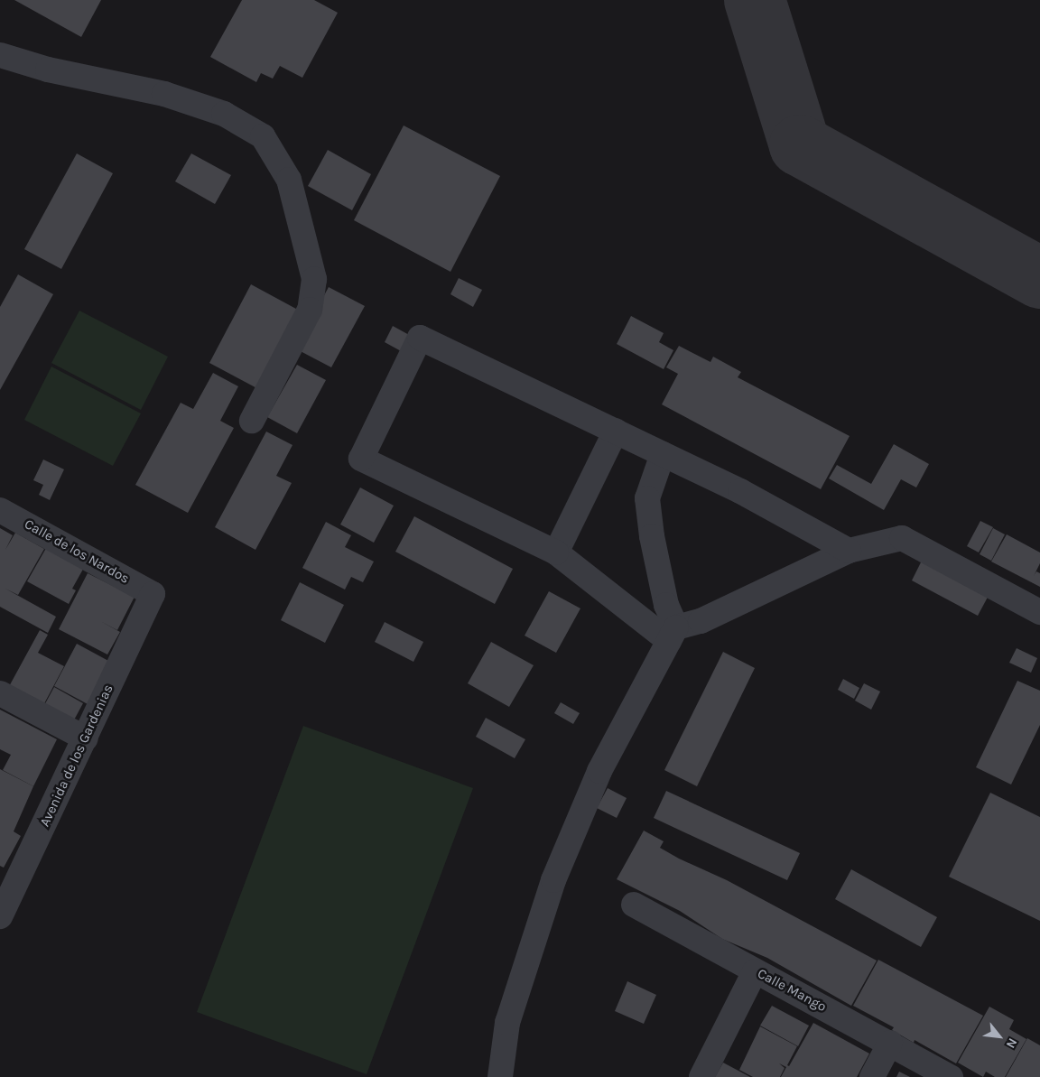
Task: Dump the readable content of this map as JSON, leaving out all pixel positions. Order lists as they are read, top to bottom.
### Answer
{
  "streets": {
    "street": ["Calle de los Nardos", "Avenida de los Gardenias", "Calle Mango"]
  },
  "crossings": [
    ["Calle de los Nardos", "Avenida de los Gardenias"]
  ],
  "north": "bottom right"
}
